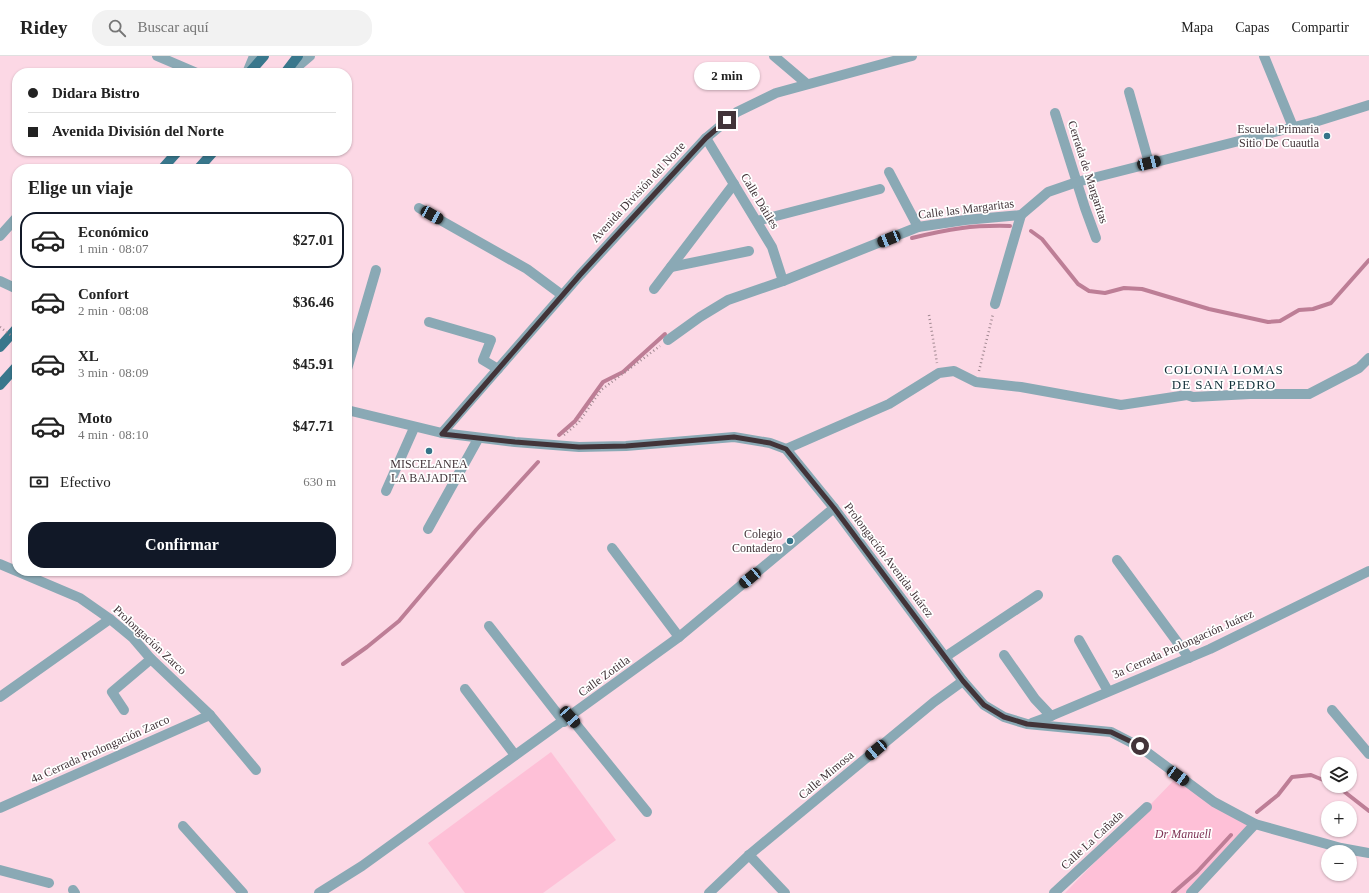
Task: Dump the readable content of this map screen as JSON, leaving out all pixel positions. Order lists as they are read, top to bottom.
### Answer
{
  "streets": {
    "street": [
      "Cerrada de Margaritas",
      "Avenida División del Norte",
      "Calle Dátiles",
      "Calle las Margaritas",
      "Prolongación Avenida Juárez",
      "Prolongación Zarco",
      "3a Cerrada Prolongación Juárez",
      "Calle Zotitla",
      "4a Cerrada Prolongación Zarco",
      "Calle Mimosa",
      "Calle La Cañada"
    ]
  },
  "crossings": [
    ["Cerrada de Margaritas", "Calle las Margaritas"],
    ["Avenida División del Norte", "Calle Dátiles"],
    ["Calle Dátiles", "Calle las Margaritas"],
    ["Prolongación Avenida Juárez", "3a Cerrada Prolongación Juárez"],
    ["Prolongación Avenida Juárez", "Calle Zotitla"],
    ["Prolongación Avenida Juárez", "Calle Mimosa"],
    ["Prolongación Zarco", "4a Cerrada Prolongación Zarco"]
  ],
  "districts": ["COLONIA LOMAS DE SAN PEDRO"],
  "parks": ["Dr Manuell"],
  "places": ["Escuela Primaria Sitio De Cuautla", "MISCELANEA LA BAJADITA", "Colegio Contadero"],
  "page": {
    "header": "Ridey",
    "search": "Buscar aquí",
    "nav": ["Mapa", "Capas", "Compartir"],
    "bubble": "2 min",
    "banner": ["Didara Bistro", "Avenida División del Norte"],
    "heading": "Elige un viaje",
    "list": [
      {
        "name": "Económico",
        "note": "1 min · 08:07",
        "value": "$27.01"
      },
      {
        "name": "Confort",
        "note": "2 min · 08:08",
        "value": "$36.46"
      },
      {
        "name": "XL",
        "note": "3 min · 08:09",
        "value": "$45.91"
      },
      {
        "name": "Moto",
        "note": "4 min · 08:10",
        "value": "$47.71"
      }
    ],
    "pay": ["Efectivo", "630 m"],
    "buttons": "Confirmar",
    "map_buttons": ["+", "−"]
  }
}
